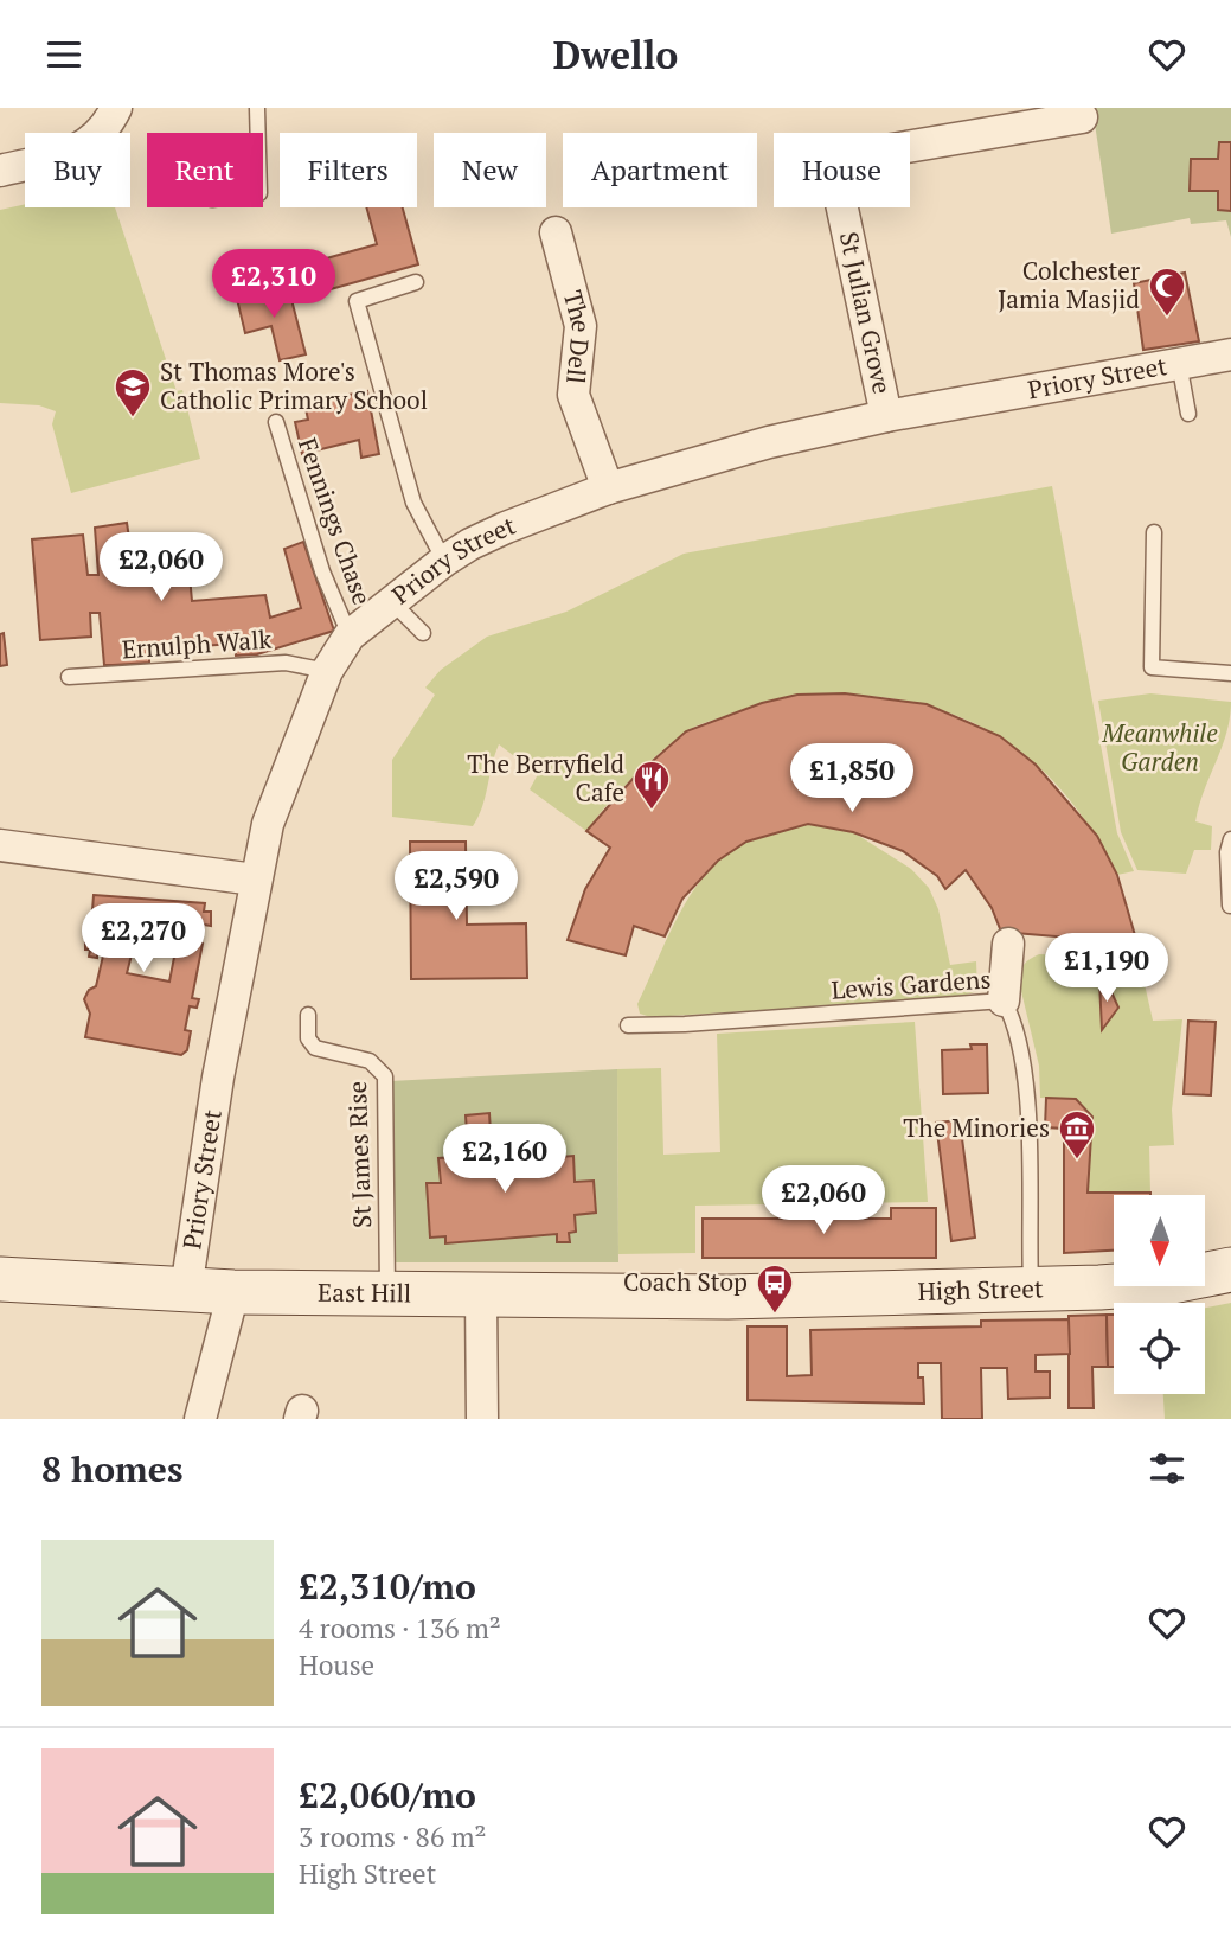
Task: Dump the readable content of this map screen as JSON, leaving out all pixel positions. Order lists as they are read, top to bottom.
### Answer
{
  "streets": {
    "street": [
      "St Julian Grove",
      "The Dell",
      "Priory Street",
      "High Street",
      "East Hill"
    ],
    "lane": [
      "Fennings Chase",
      "Ernulph Walk",
      "Lewis Gardens",
      "St James Rise"
    ]
  },
  "crossings": [
    ["St Julian Grove", "Priory Street"],
    ["The Dell", "Priory Street"],
    ["Priory Street", "Fennings Chase"],
    ["Priory Street", "Ernulph Walk"],
    ["Priory Street", "East Hill"],
    ["Lewis Gardens", "High Street"],
    ["St James Rise", "East Hill"],
    ["High Street", "East Hill"]
  ],
  "parks": ["Meanwhile Garden"],
  "places": {
    "mosque": ["Colchester Jamia Masjid"],
    "school or university": ["St Thomas More's Catholic Primary School"],
    "restaurant": ["The Berryfield Cafe"],
    "museum": ["The Minories"],
    "bus stop": ["Coach Stop"]
  },
  "north": "bottom",
  "page": {
    "header": "Dwello",
    "chip": [
      "Buy",
      "Rent",
      "Filters",
      "New",
      "Apartment",
      "House"
    ],
    "price": [
      "£2,310",
      "£2,060",
      "£1,850",
      "£2,590",
      "£2,270",
      "£1,190",
      "£2,160",
      "£2,060"
    ],
    "heading": "8 homes",
    "list": [
      {
        "name": "£2,310/mo",
        "note": "4 rooms · 136 m² · House"
      },
      {
        "name": "£2,060/mo",
        "note": "3 rooms · 86 m² · High Street"
      }
    ]
  }
}
